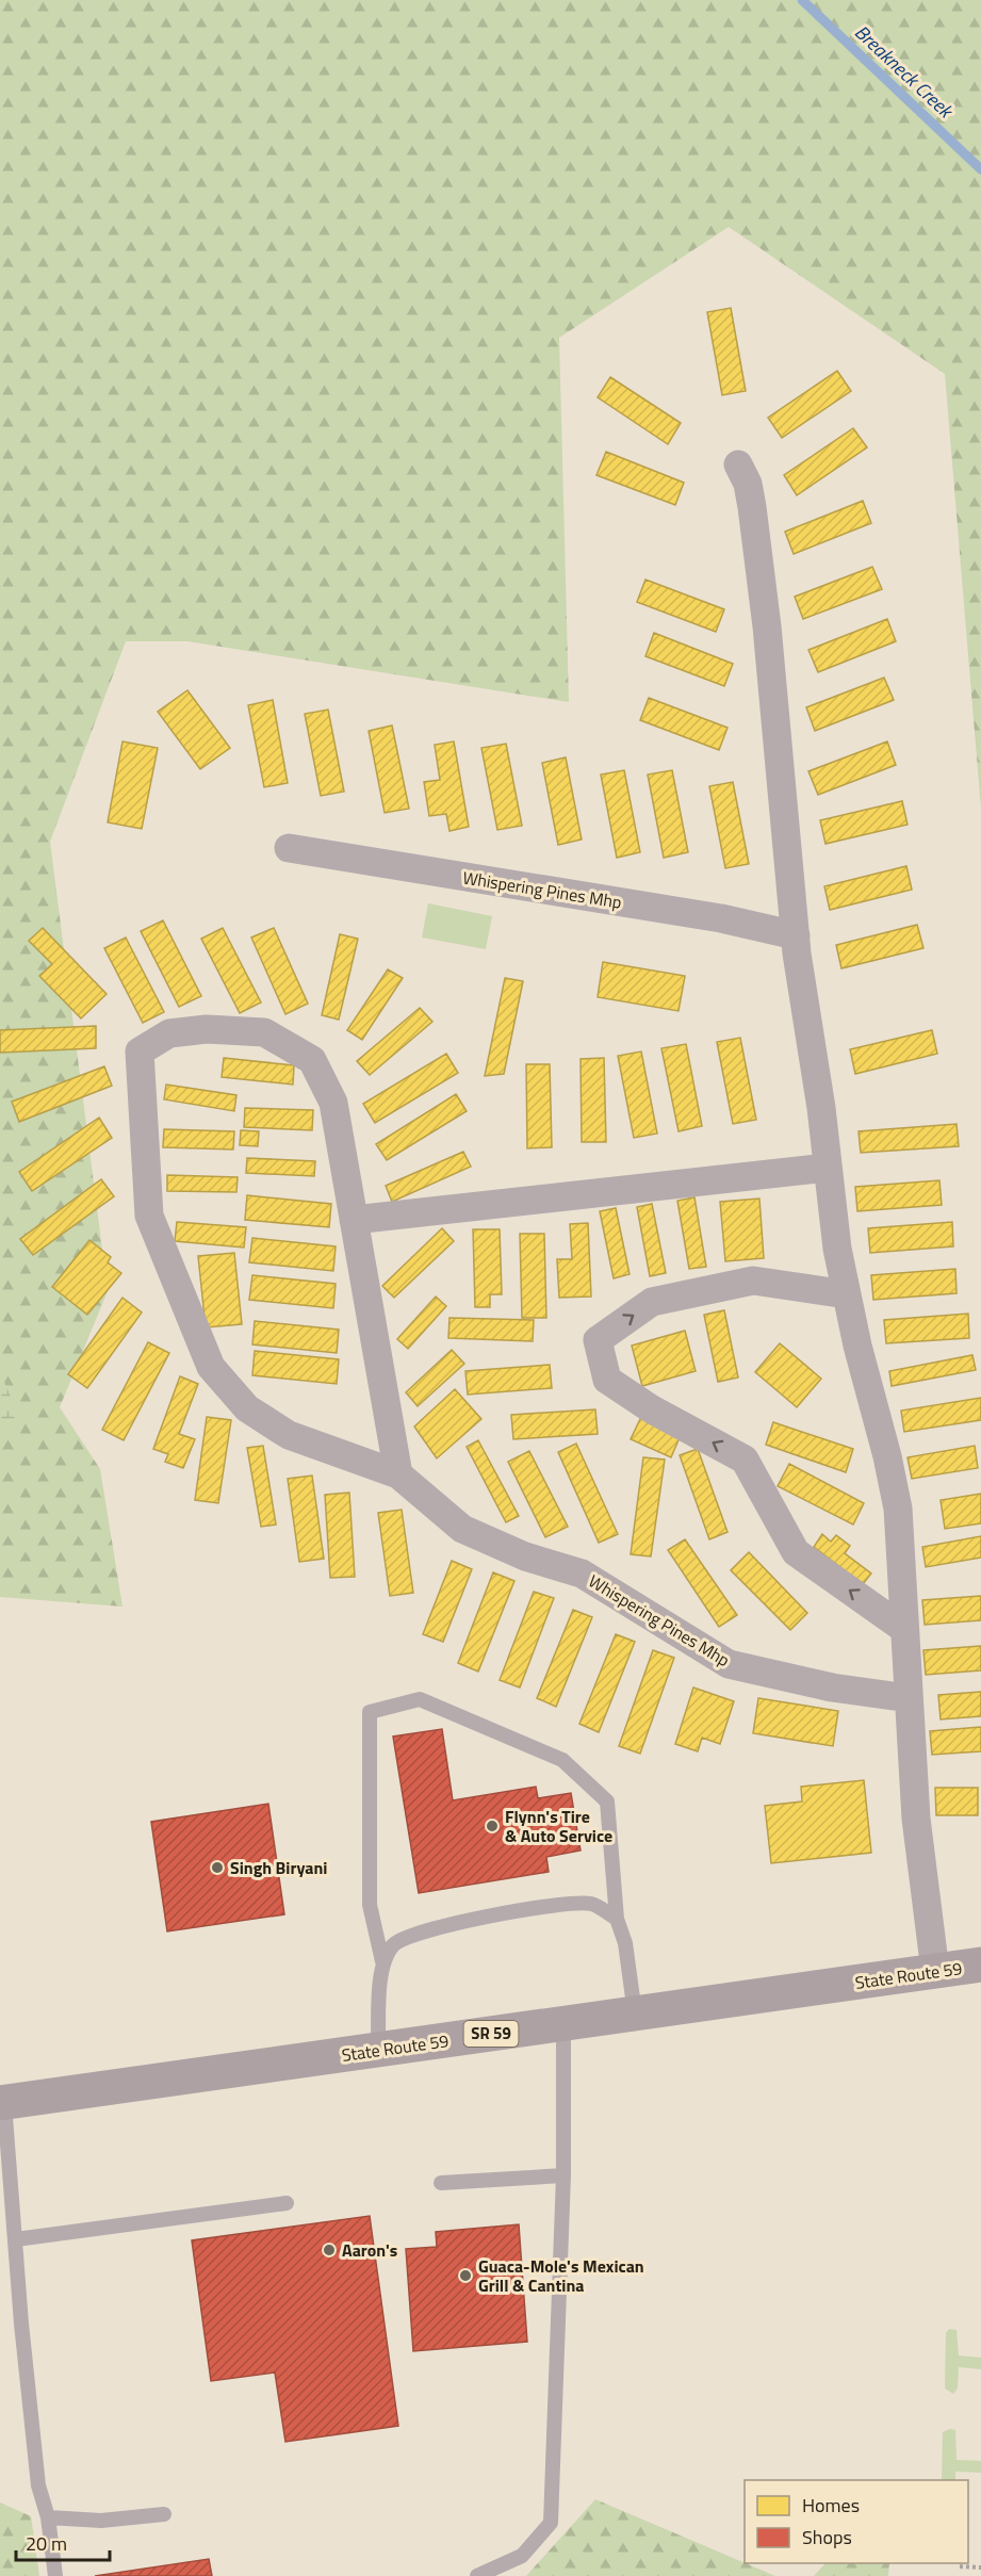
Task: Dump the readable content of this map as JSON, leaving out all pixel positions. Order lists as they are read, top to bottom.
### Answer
{
  "streets": {
    "main road": ["State Route 59", "SR 59"],
    "street": ["Whispering Pines Mhp"]
  },
  "water": ["Breakneck Creek"],
  "places": [
    "Flynn's Tire & Auto Service",
    "Singh Biryani",
    "Aaron's",
    "Guaca-Mole's Mexican Grill & Cantina"
  ],
  "legend": ["Homes", "Shops"],
  "scale_bar": "20 m"
}
